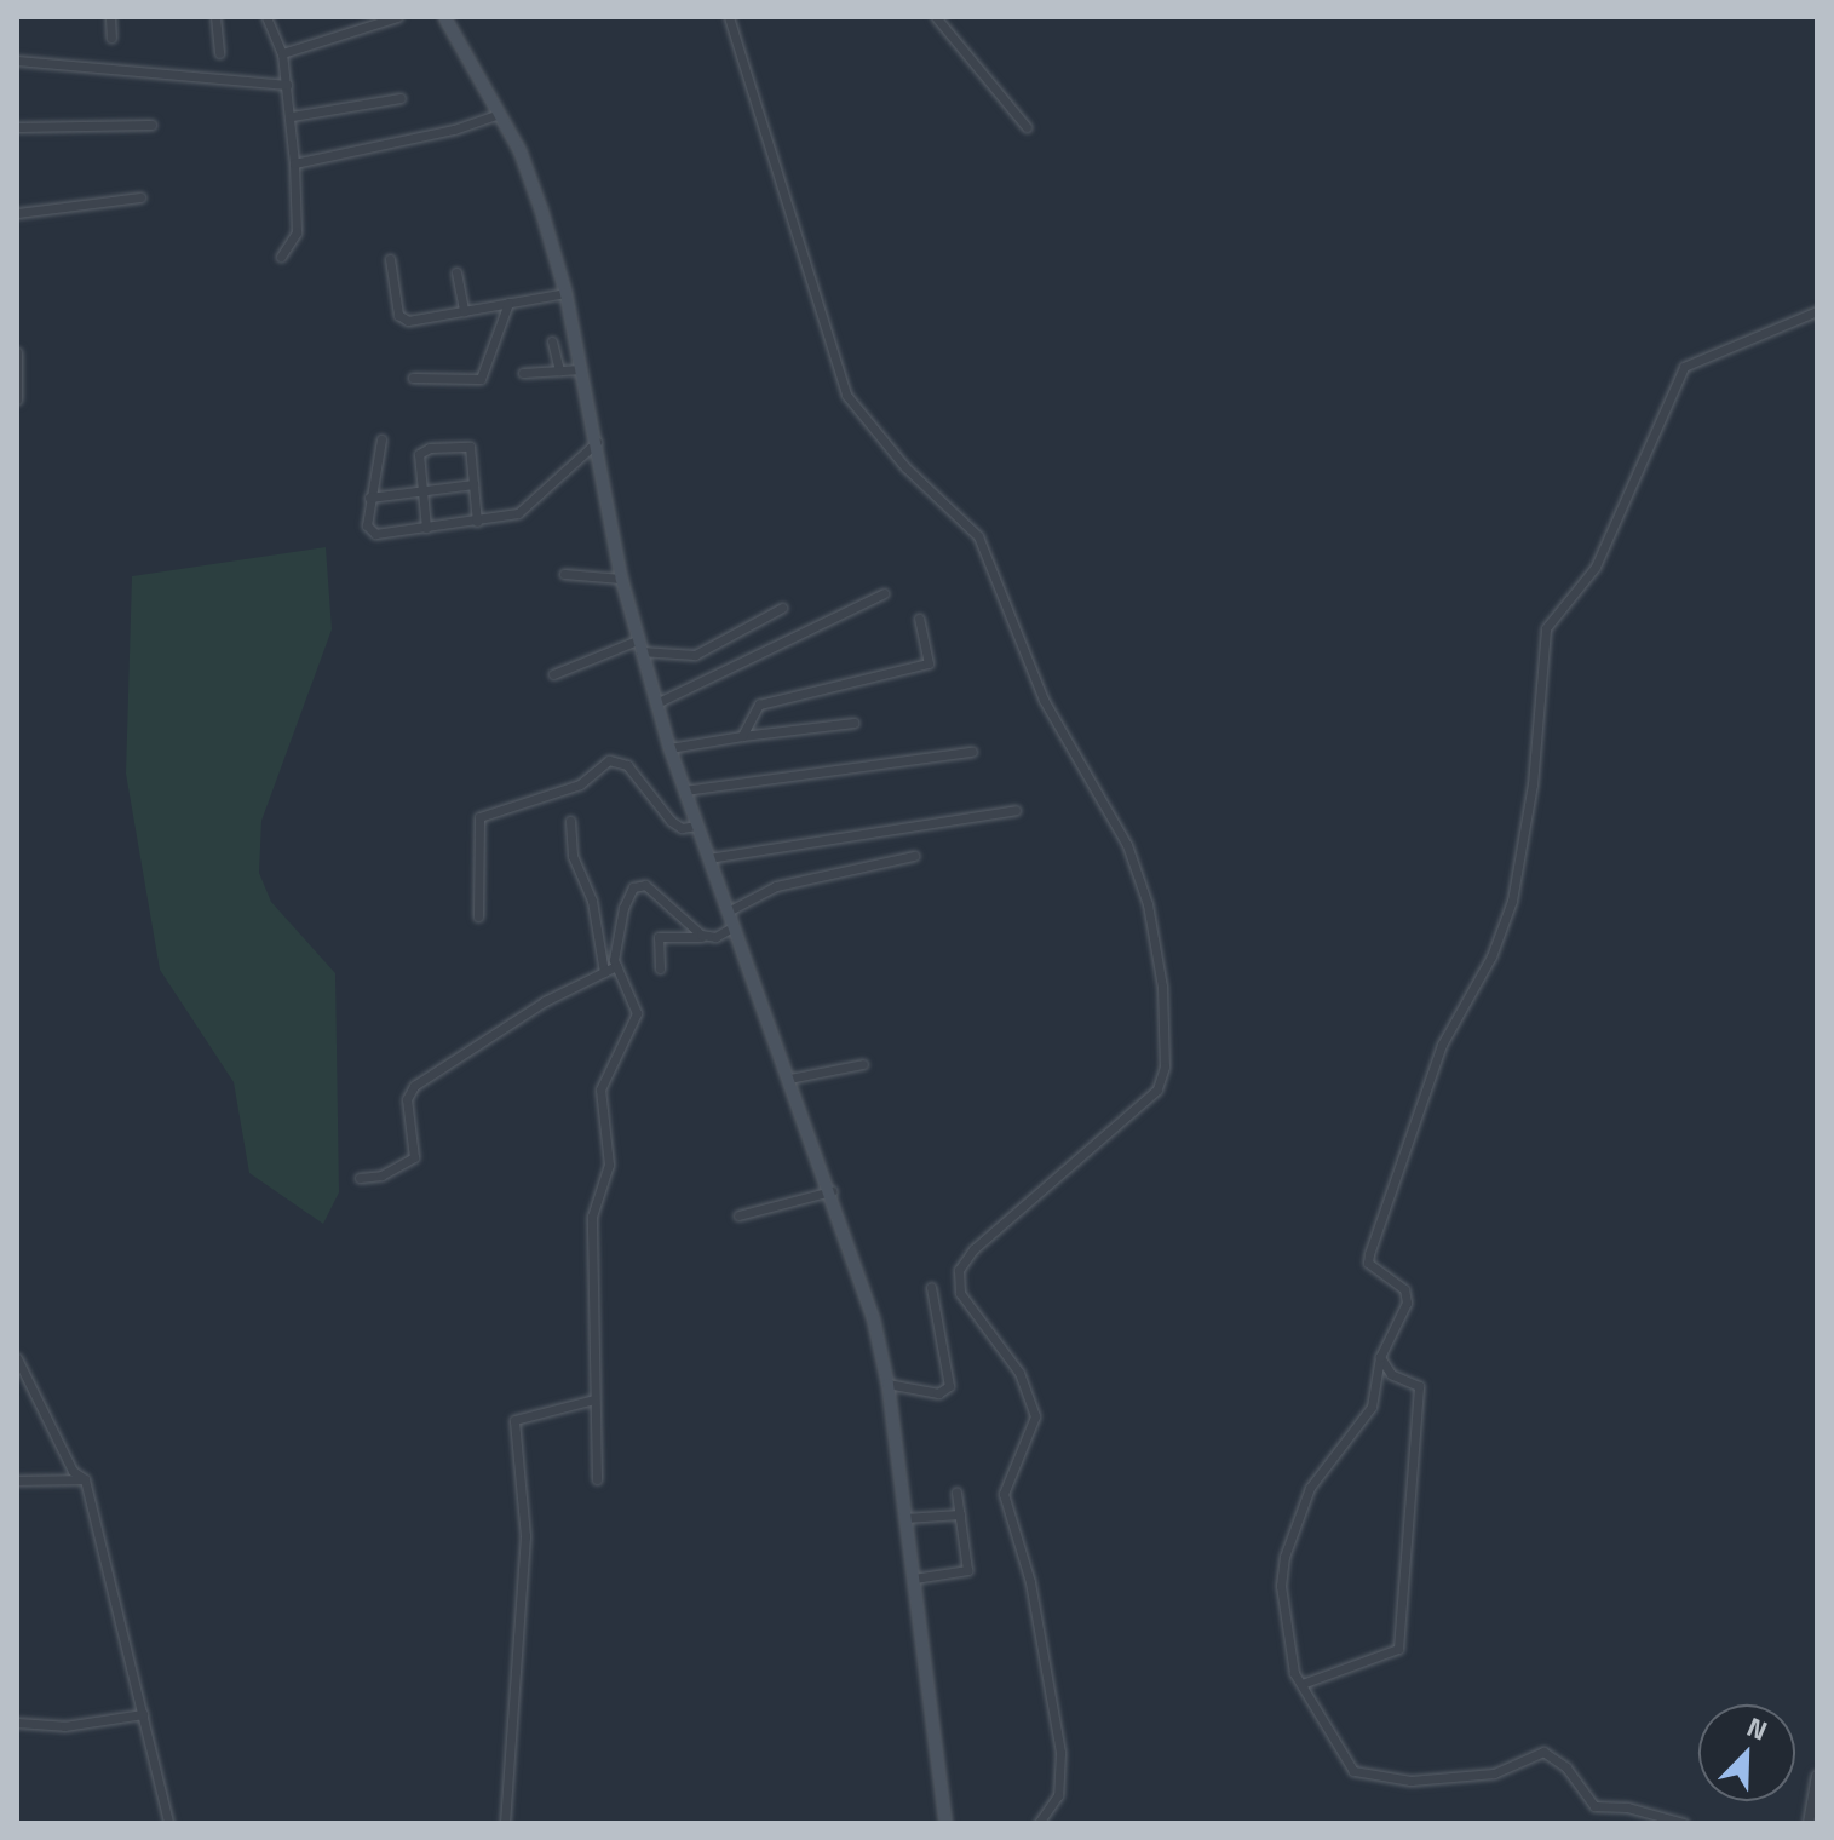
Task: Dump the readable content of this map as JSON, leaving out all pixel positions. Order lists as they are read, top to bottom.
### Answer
{
  "north": "top right"
}
